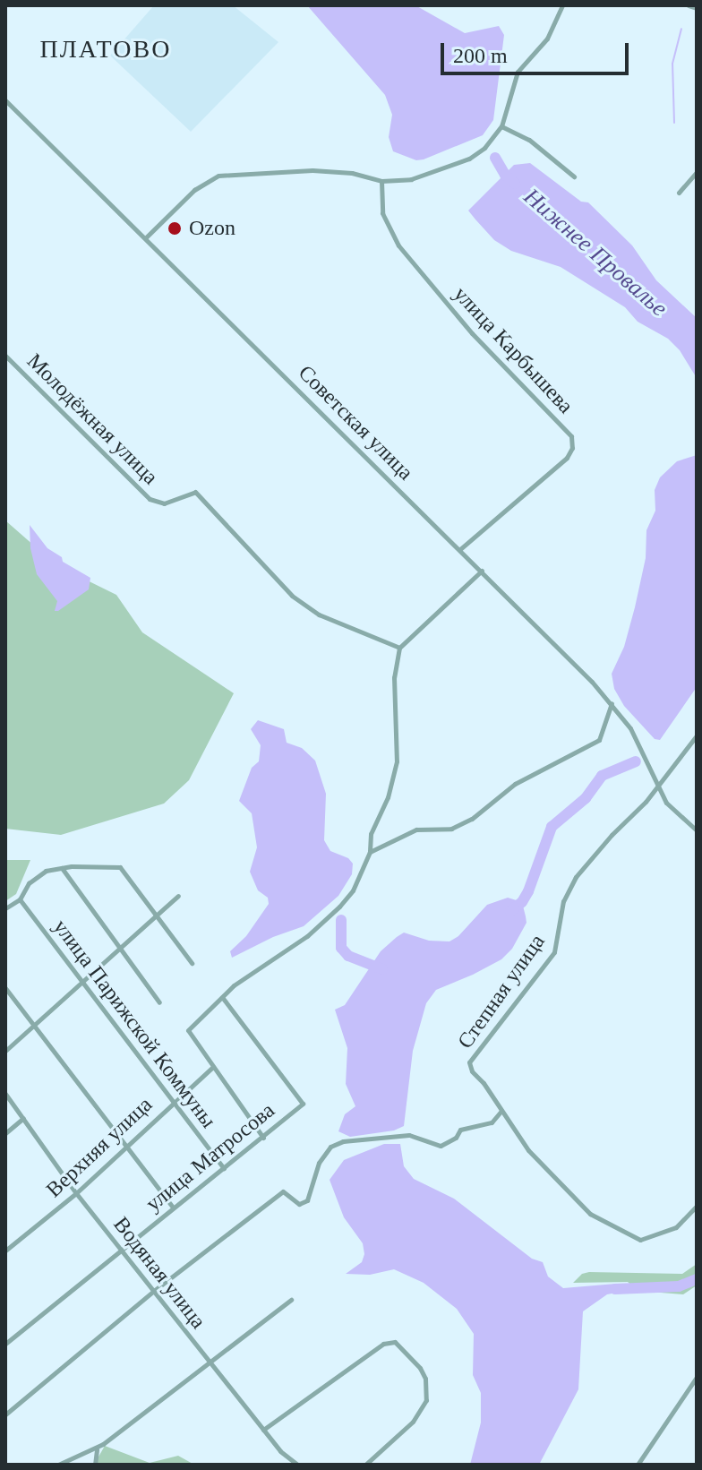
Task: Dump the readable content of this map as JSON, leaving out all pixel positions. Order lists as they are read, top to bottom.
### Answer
{
  "streets": {
    "street": [
      "улица Карбышева",
      "Молодёжная улица",
      "Советская улица",
      "Степная улица",
      "улица Парижской Коммуны",
      "Верхняя улица",
      "улица Матросова",
      "Водяная улица"
    ]
  },
  "crossings": [
    ["улица Карбышева", "Советская улица"],
    ["Советская улица", "Степная улица"],
    ["улица Парижской Коммуны", "Верхняя улица"],
    ["улица Парижской Коммуны", "улица Матросова"],
    ["Верхняя улица", "Водяная улица"],
    ["улица Матросова", "Водяная улица"]
  ],
  "districts": ["ПЛАТОВО"],
  "water": ["Нижнее Провалье"],
  "places": ["Ozon"],
  "scale_bar": "200 m"
}
